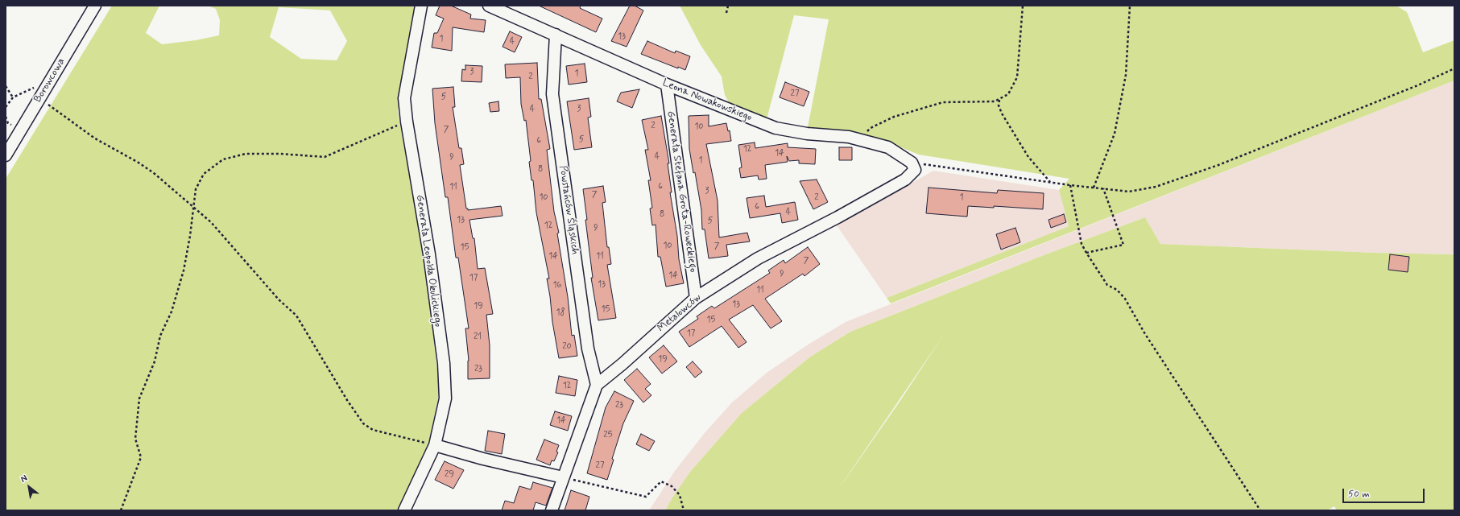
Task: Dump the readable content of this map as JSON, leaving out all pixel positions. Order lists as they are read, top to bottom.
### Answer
{
  "streets": {
    "street": [
      "Borowcowa",
      "Leona Nowakowskiego",
      "Generała Stefana Grota-Roweckiego",
      "Powstańców Śląskich",
      "Generała Leopolda Okulickiego",
      "Metalowców"
    ]
  },
  "crossings": [
    ["Leona Nowakowskiego", "Generała Stefana Grota-Roweckiego"],
    ["Leona Nowakowskiego", "Powstańców Śląskich"],
    ["Leona Nowakowskiego", "Metalowców"],
    ["Generała Stefana Grota-Roweckiego", "Metalowców"],
    ["Powstańców Śląskich", "Metalowców"]
  ],
  "house_numbers": [
    "13",
    "1",
    "4",
    "3",
    "1",
    "2",
    "27",
    "5",
    "4",
    "3",
    "2",
    "10",
    "7",
    "5",
    "6",
    "12",
    "14",
    "4",
    "9",
    "1",
    "8",
    "6",
    "11",
    "3",
    "7",
    "10",
    "2",
    "1",
    "6",
    "4",
    "8",
    "13",
    "5",
    "12",
    "9",
    "10",
    "7",
    "15",
    "14",
    "11",
    "7",
    "9",
    "14",
    "17",
    "13",
    "16",
    "11",
    "13",
    "19",
    "15",
    "18",
    "15",
    "17",
    "21",
    "20",
    "19",
    "23",
    "12",
    "23",
    "14",
    "25",
    "27",
    "29"
  ],
  "scale_bar": "50 m",
  "north": "top left"
}
